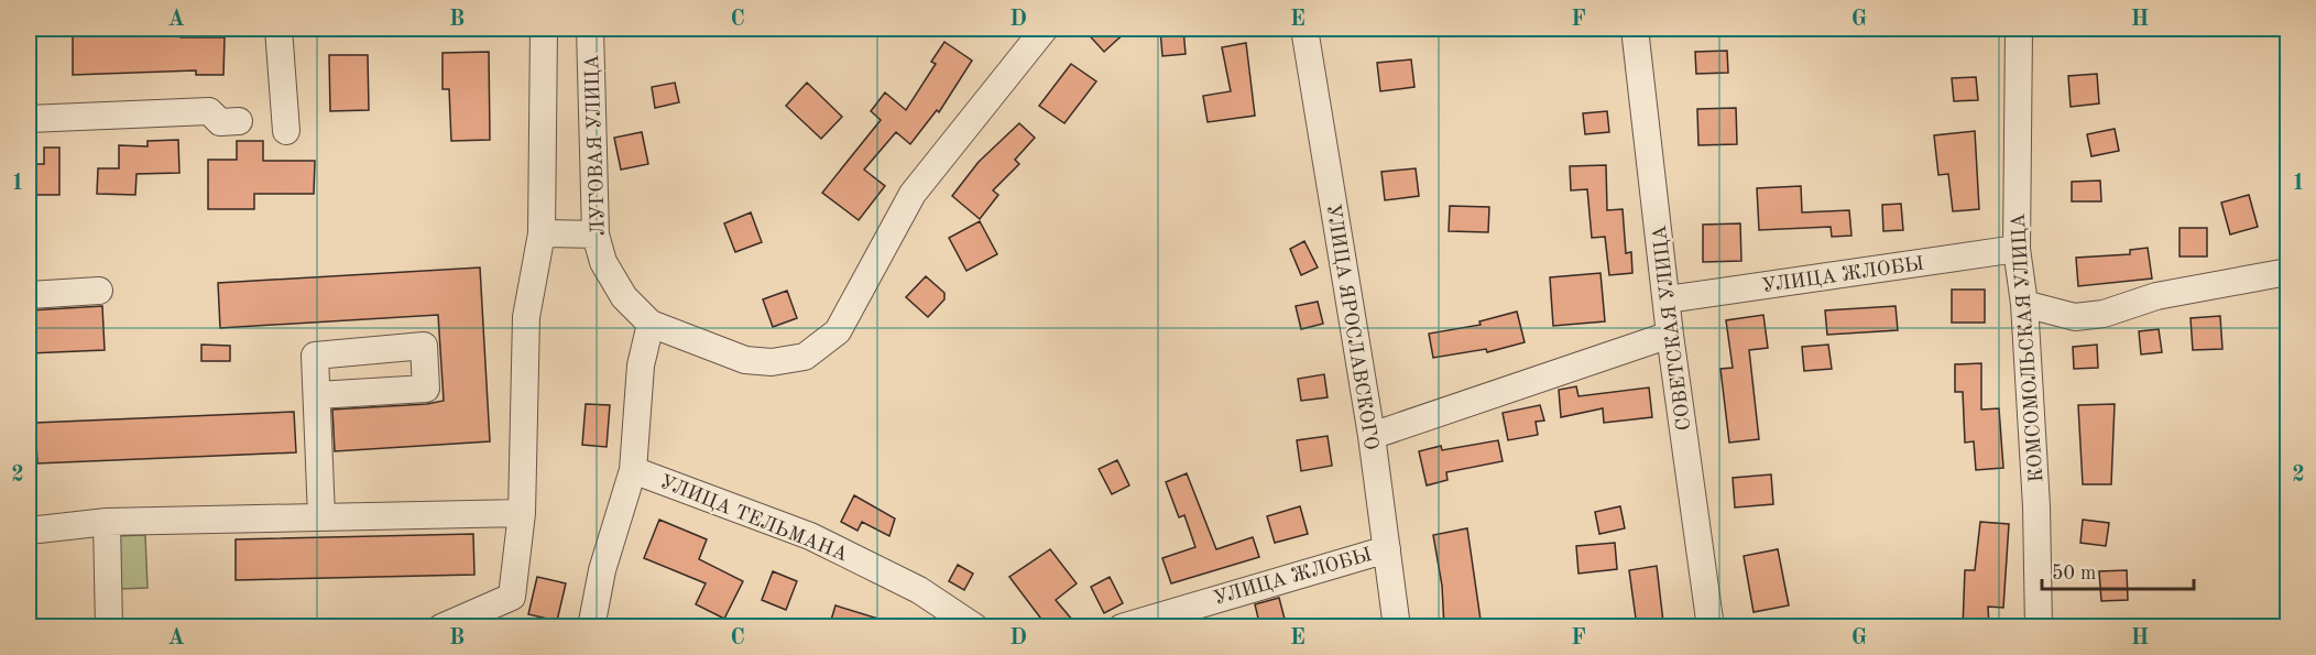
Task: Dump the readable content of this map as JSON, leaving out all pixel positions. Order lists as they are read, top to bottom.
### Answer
{
  "streets": {
    "street": [
      "ЛУГОВАЯ УЛИЦА",
      "УЛИЦА ЖЛОБЫ",
      "УЛИЦА ЯРОСЛАВСКОГО",
      "СОВЕТСКАЯ УЛИЦА",
      "КОМСОМОЛЬСКАЯ УЛИЦА",
      "УЛИЦА ТЕЛЬМАНА"
    ]
  },
  "crossings": [
    ["УЛИЦА ЖЛОБЫ", "УЛИЦА ЯРОСЛАВСКОГО"],
    ["УЛИЦА ЖЛОБЫ", "СОВЕТСКАЯ УЛИЦА"],
    ["УЛИЦА ЖЛОБЫ", "КОМСОМОЛЬСКАЯ УЛИЦА"]
  ],
  "scale_bar": "50 m",
  "grid": {
    "columns": [
      "A",
      "B",
      "C",
      "D",
      "E",
      "F",
      "G",
      "H"
    ],
    "rows": ["1", "2"]
  }
}
